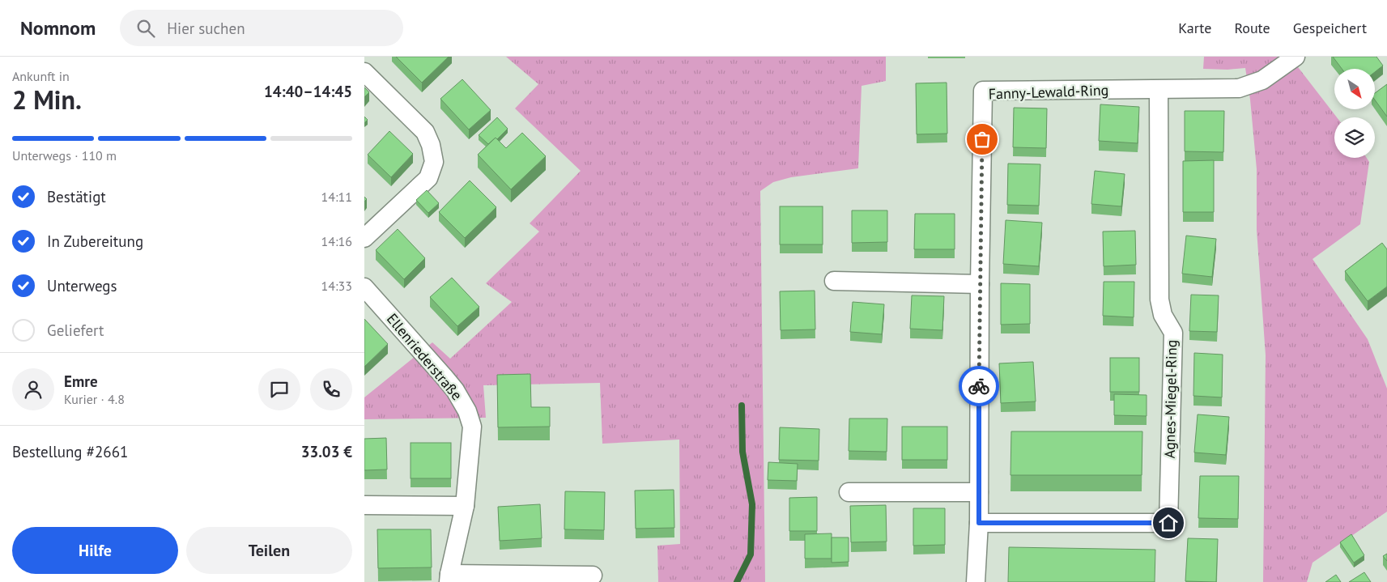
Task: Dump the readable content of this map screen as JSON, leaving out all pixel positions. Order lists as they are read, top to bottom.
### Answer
{
  "streets": {
    "street": ["Fanny-Lewald-Ring", "Ellenriederstraße", "Agnes-Miegel-Ring"]
  },
  "crossings": [
    ["Fanny-Lewald-Ring", "Agnes-Miegel-Ring"]
  ],
  "north": "bottom right",
  "page": {
    "header": "Nomnom",
    "search": "Hier suchen",
    "nav": ["Karte", "Route", "Gespeichert"],
    "heading": ["2 Min.", "Ankunft in", "14:40–14:45"],
    "panel": [
      "Emre",
      "Kurier · 4.8",
      "Bestellung #2661",
      "33.03 €"
    ],
    "bar": "Unterwegs · 110 m",
    "list": [
      ["Bestätigt", "14:11"],
      ["In Zubereitung", "14:16"],
      ["Unterwegs", "14:33"],
      "Geliefert"
    ],
    "buttons": ["Hilfe", "Teilen"]
  }
}
